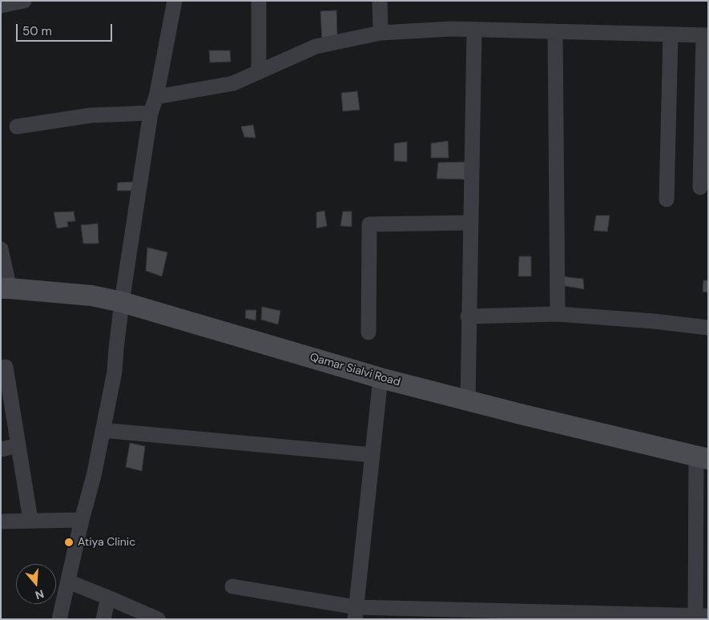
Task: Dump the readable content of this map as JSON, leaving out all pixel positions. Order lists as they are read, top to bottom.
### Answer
{
  "streets": {
    "street": ["Qamar Sialvi Road"]
  },
  "places": ["Atiya Clinic"],
  "scale_bar": "50 m",
  "north": "bottom"
}
